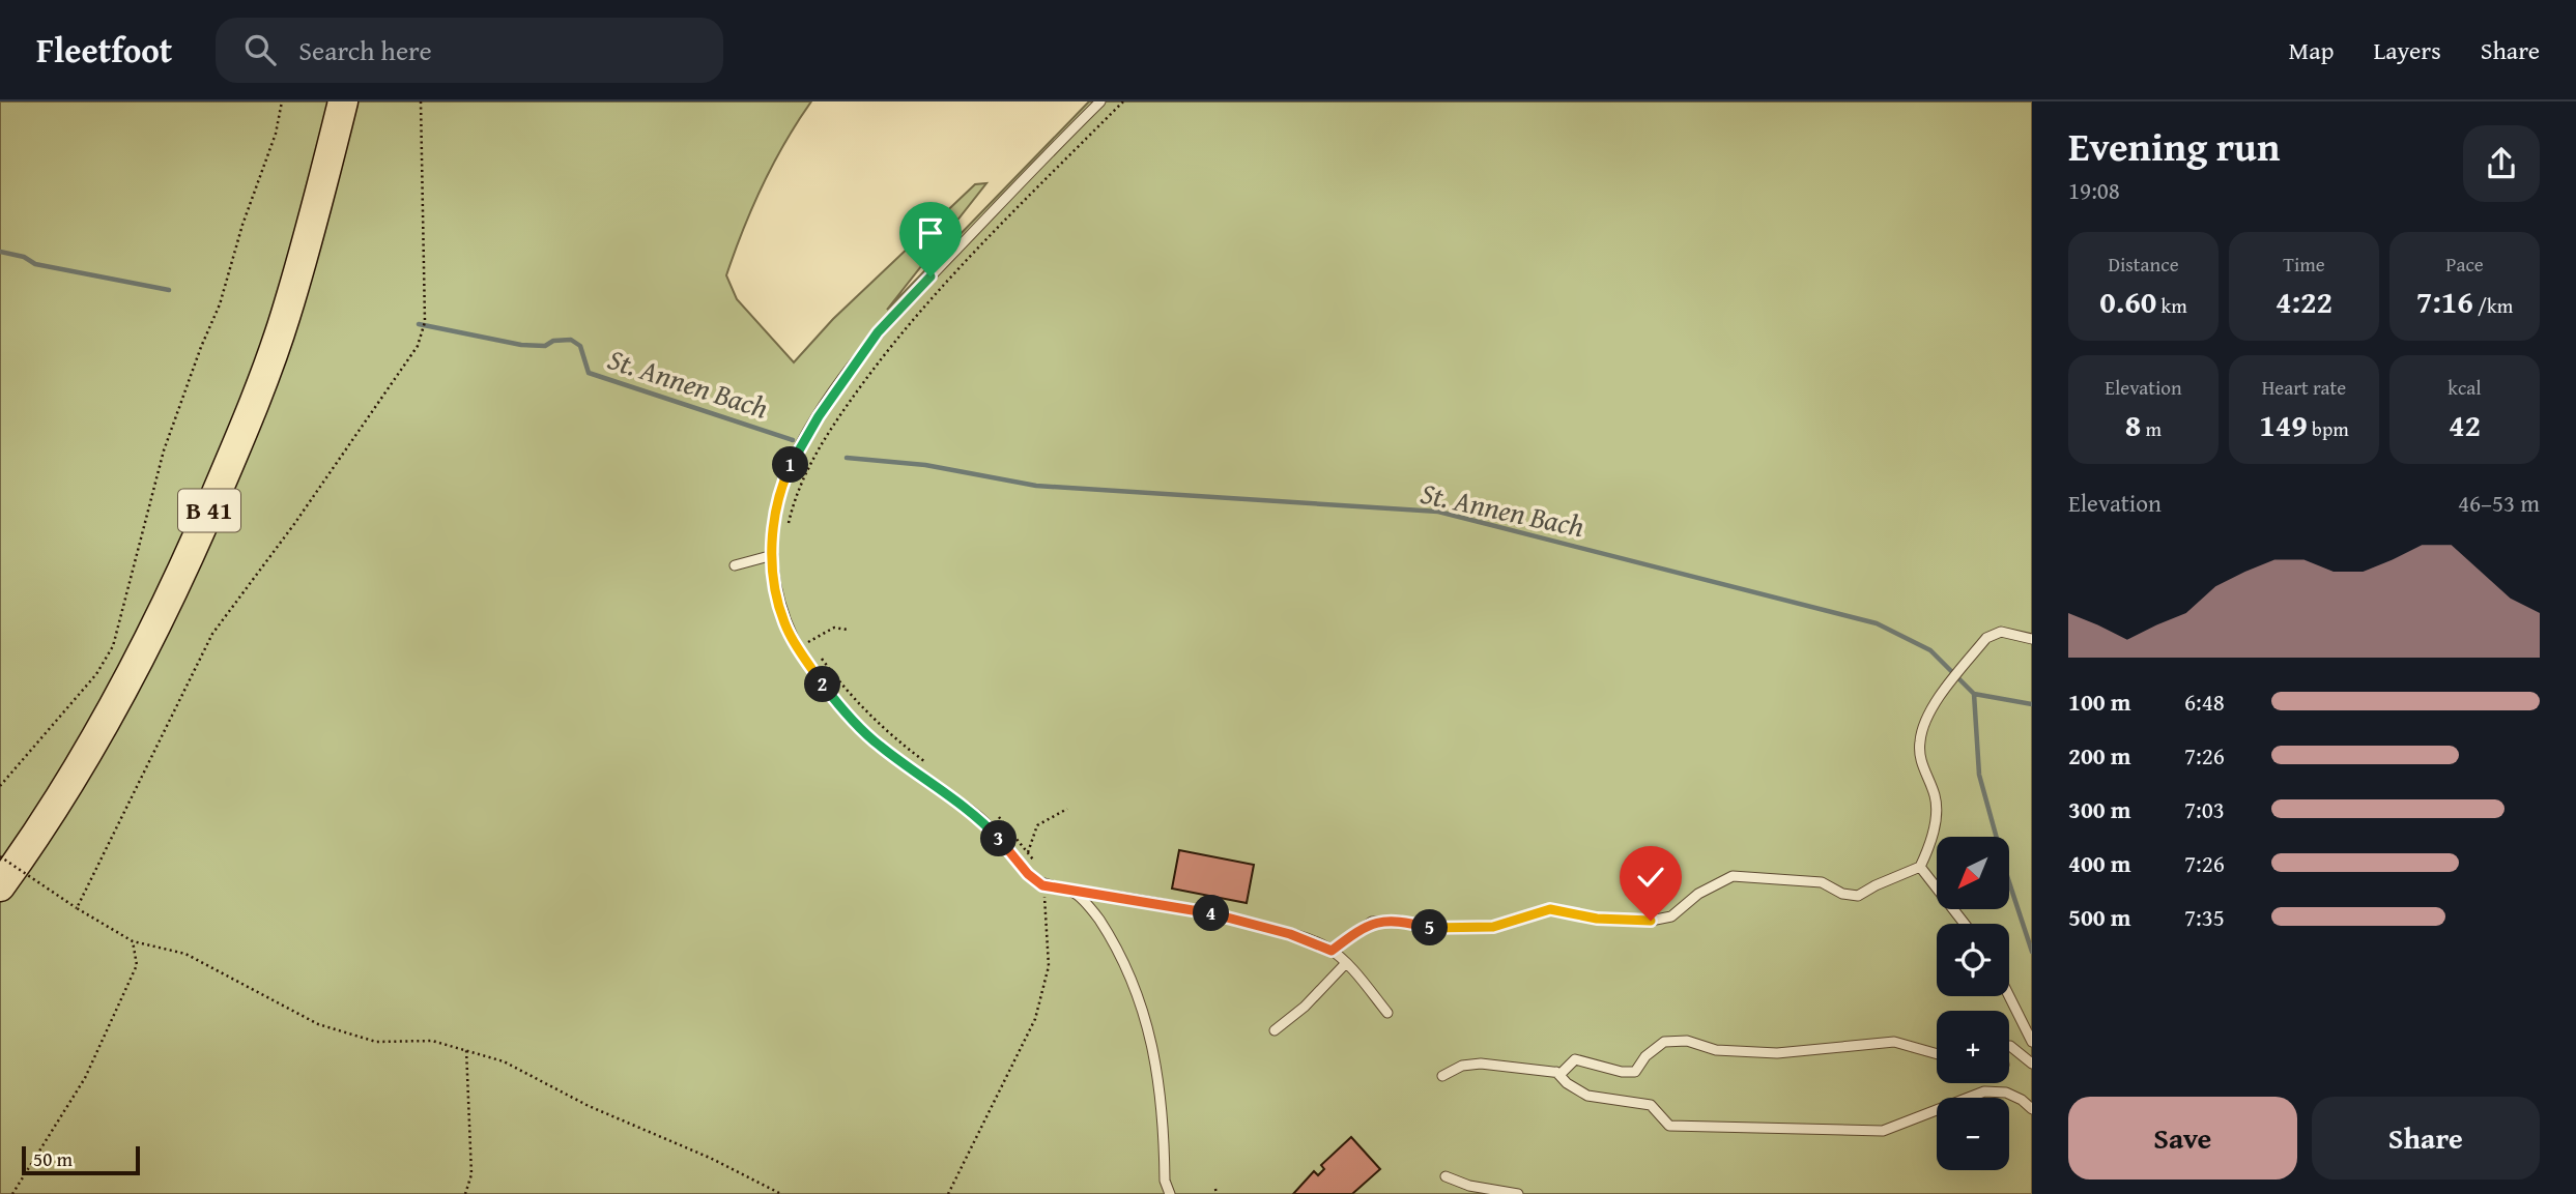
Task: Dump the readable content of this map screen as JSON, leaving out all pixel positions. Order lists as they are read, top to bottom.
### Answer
{
  "streets": {
    "highway": ["B 41"]
  },
  "water": ["St. Annen Bach"],
  "scale_bar": "50 m",
  "north": "bottom left",
  "page": {
    "header": "Fleetfoot",
    "search": "Search here",
    "nav": ["Map", "Layers", "Share"],
    "heading": ["Evening run", "19:08"],
    "stats": [
      ["Distance", "0.60 km"],
      ["Time", "4:22"],
      ["Pace", "7:16 /km"],
      ["Elevation", "8 m"],
      ["Heart rate", "149 bpm"],
      ["kcal", "42"]
    ],
    "pins": [
      "1",
      "2",
      "3",
      "4",
      "5"
    ],
    "chart": ["Elevation", "46–53 m"],
    "list": [
      {
        "name": "100 m",
        "note": "6:48"
      },
      {
        "name": "200 m",
        "note": "7:26"
      },
      {
        "name": "300 m",
        "note": "7:03"
      },
      {
        "name": "400 m",
        "note": "7:26"
      },
      {
        "name": "500 m",
        "note": "7:35"
      }
    ],
    "map_buttons": ["+", "−"],
    "buttons": ["Save", "Share"],
    "scale": "50 m"
  }
}
